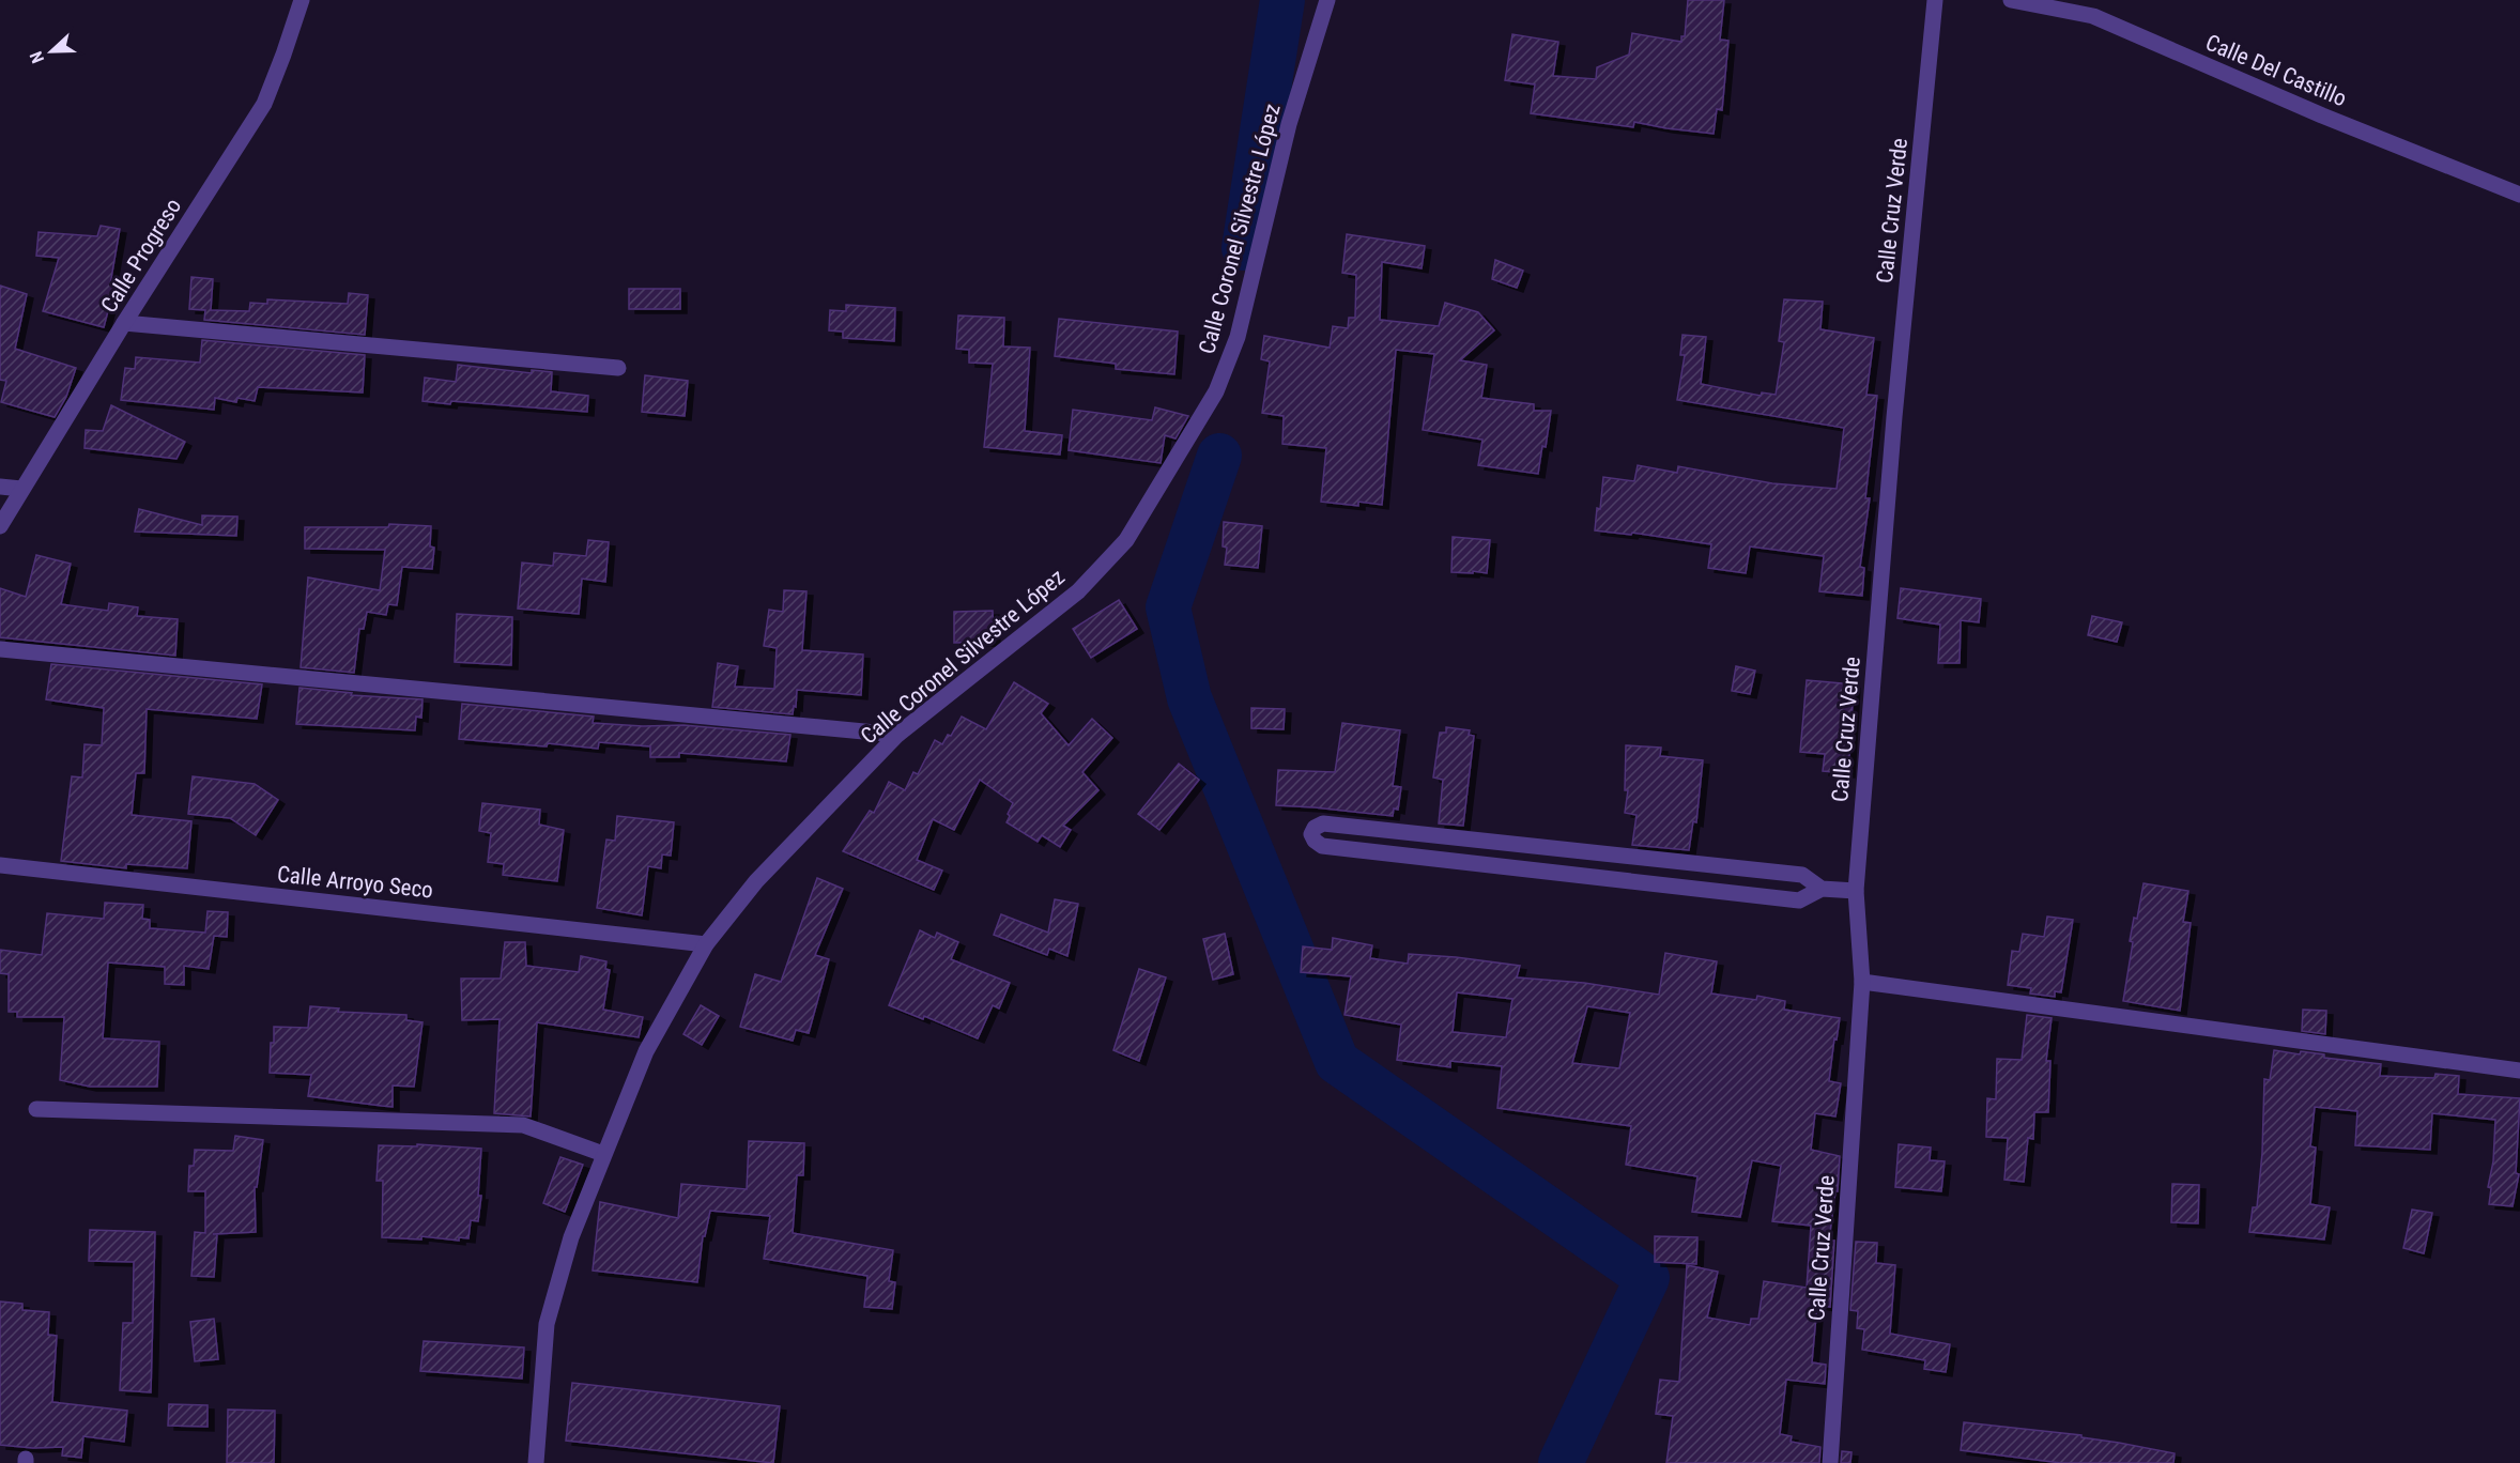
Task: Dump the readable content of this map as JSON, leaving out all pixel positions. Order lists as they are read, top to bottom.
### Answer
{
  "streets": {
    "street": [
      "Calle Del Castillo",
      "Calle Cruz Verde",
      "Calle Coronel Silvestre López",
      "Calle Progreso",
      "Calle Arroyo Seco"
    ]
  },
  "crossings": [
    ["Calle Coronel Silvestre López", "Calle Arroyo Seco"]
  ],
  "north": "left"
}
